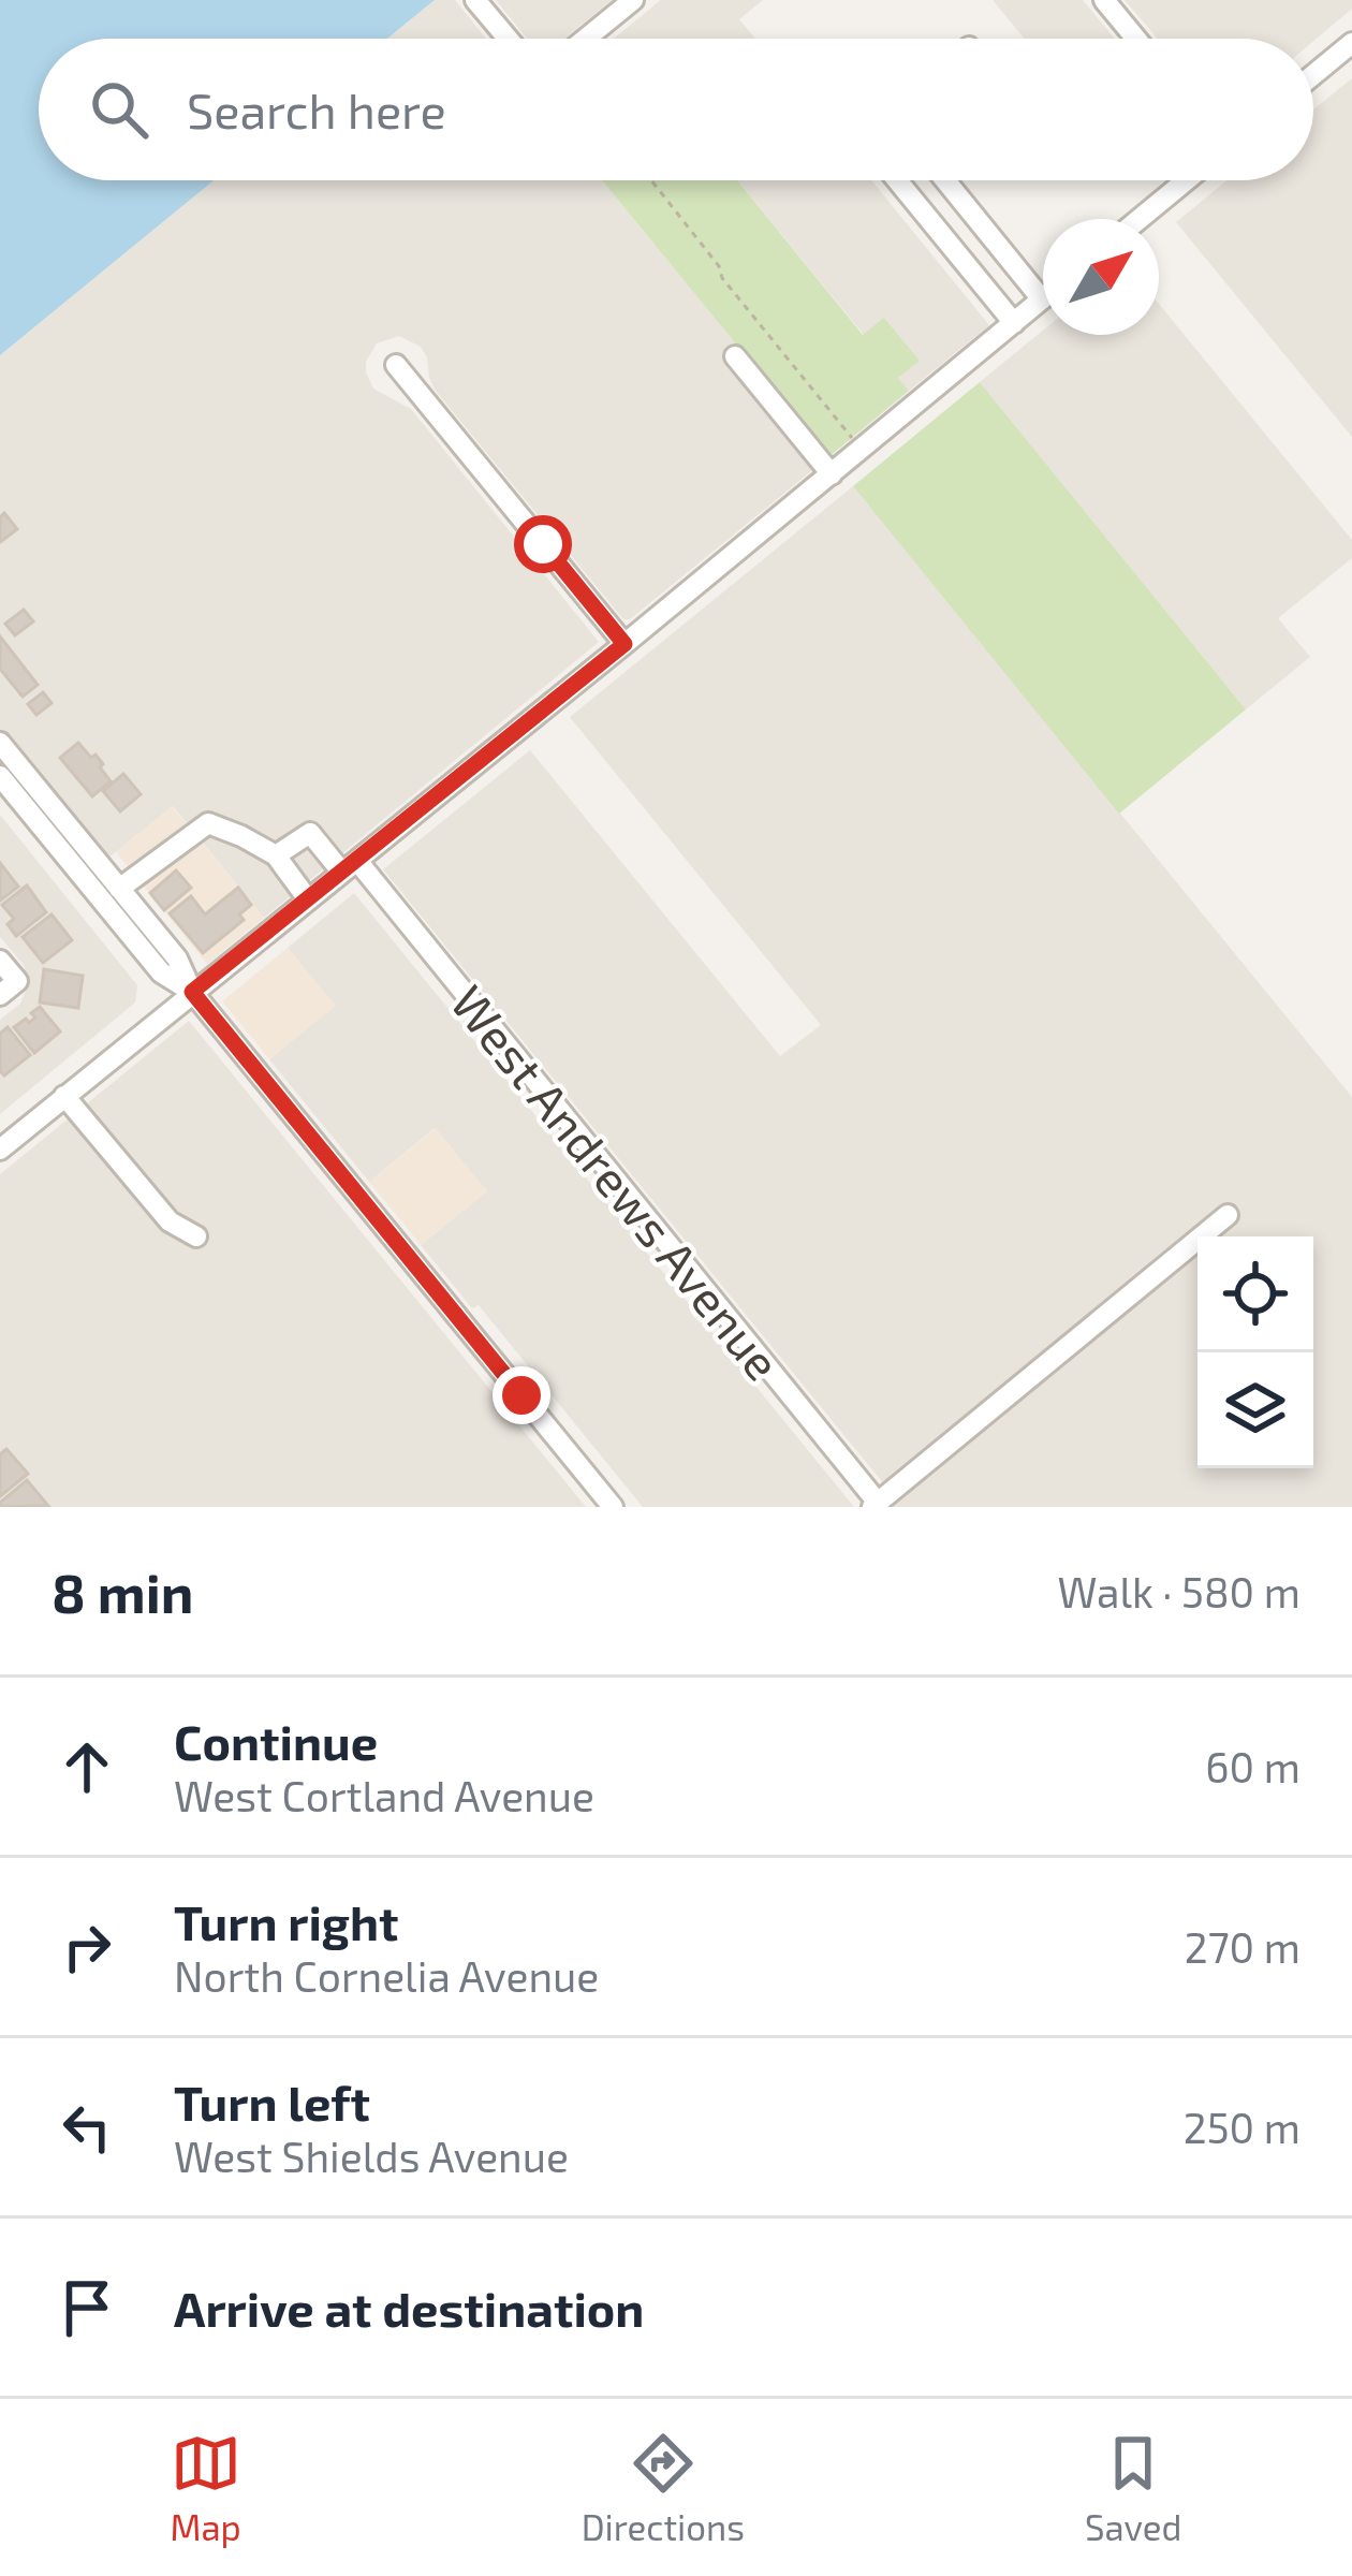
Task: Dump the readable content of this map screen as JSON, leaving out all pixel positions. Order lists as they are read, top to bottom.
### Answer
{
  "streets": {
    "street": ["West Andrews Avenue"]
  },
  "north": "top right",
  "page": {
    "search": "Search here",
    "heading": ["8 min", "Walk · 580 m"],
    "list": [
      ["Continue", "West Cortland Avenue", "60 m"],
      ["Turn right", "North Cornelia Avenue", "270 m"],
      ["Turn left", "West Shields Avenue", "250 m"],
      "Arrive at destination"
    ],
    "nav": ["Map", "Directions", "Saved"]
  }
}
